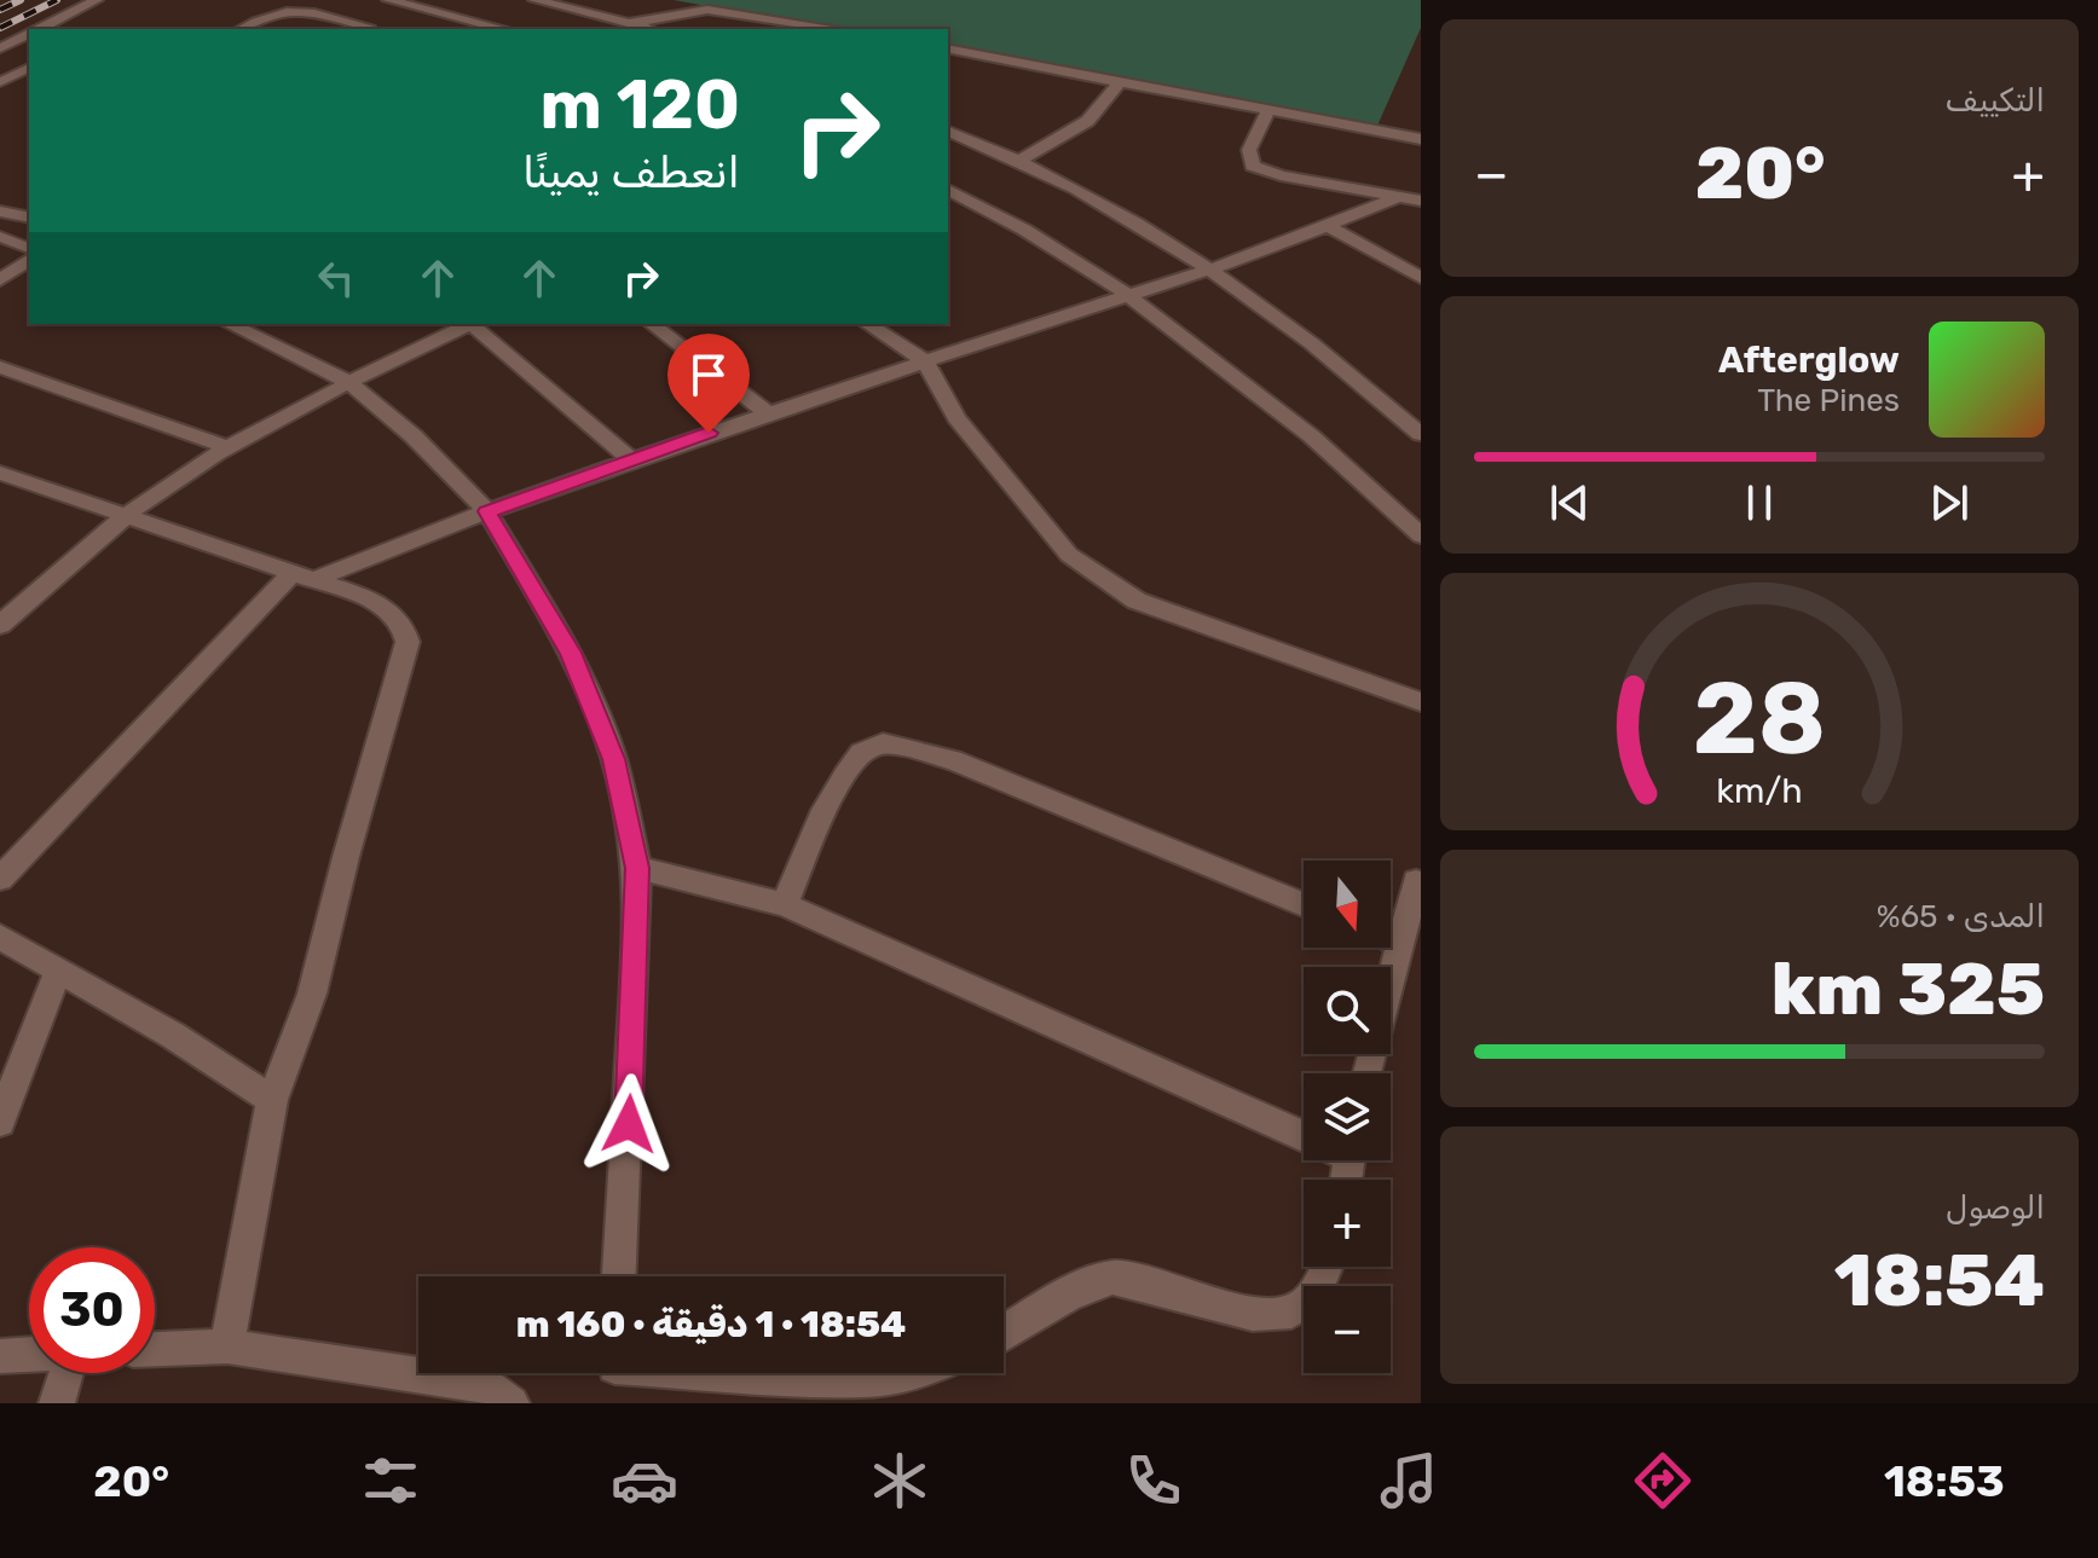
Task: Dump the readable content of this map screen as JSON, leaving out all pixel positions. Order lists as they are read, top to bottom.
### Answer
{
  "north": "bottom",
  "page": {
    "tile": [
      "التكييف",
      ["المدى · 65%", "325 km"],
      ["الوصول", "18:54"]
    ],
    "turn": ["120 m", "انعطف يمينًا"],
    "heat": ["−", "20°", "+"],
    "song": ["Afterglow", "The Pines"],
    "map_buttons": ["+", "−"],
    "limit": "30",
    "trip": "18:54 · 1 دقيقة · 160 m",
    "tabs": ["18:53", "20°"],
    "gauge": ["28", "km/h"]
  }
}
